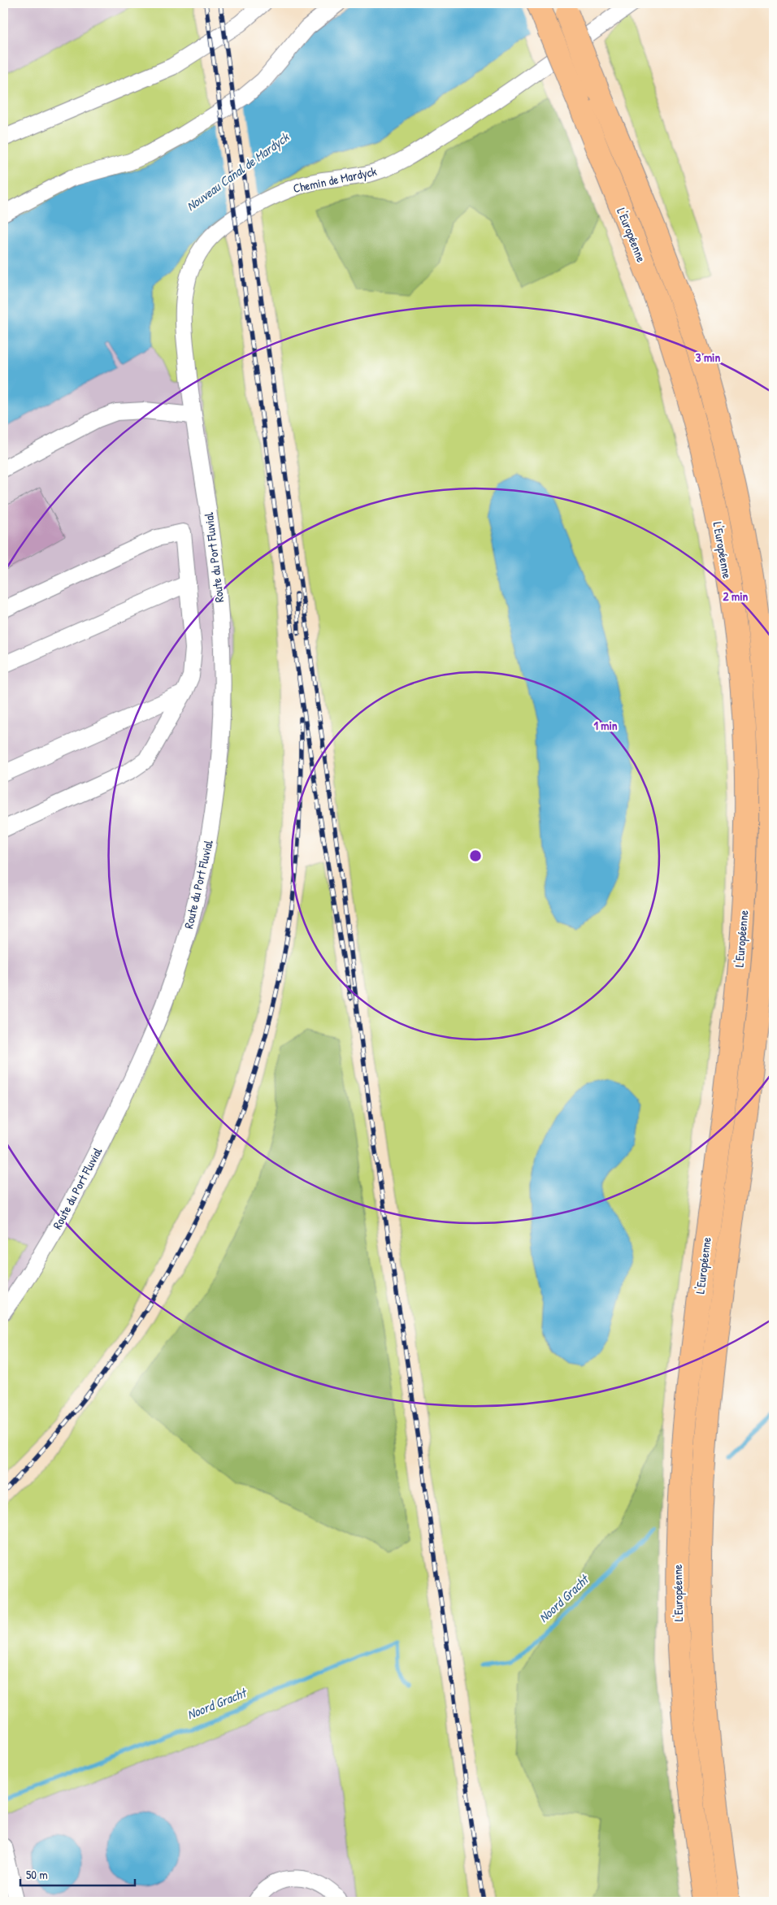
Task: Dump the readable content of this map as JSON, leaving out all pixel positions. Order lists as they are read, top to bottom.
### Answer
{
  "streets": {
    "highway": ["L'Européenne"],
    "street": ["Chemin de Mardyck", "Route du Port Fluvial"]
  },
  "crossings": [
    ["Chemin de Mardyck", "Route du Port Fluvial"]
  ],
  "water": ["Nouveau Canal de Mardyck", "Noord Gracht"],
  "scale_bar": "50 m",
  "rings": ["3 min", "2 min", "1 min"]
}
